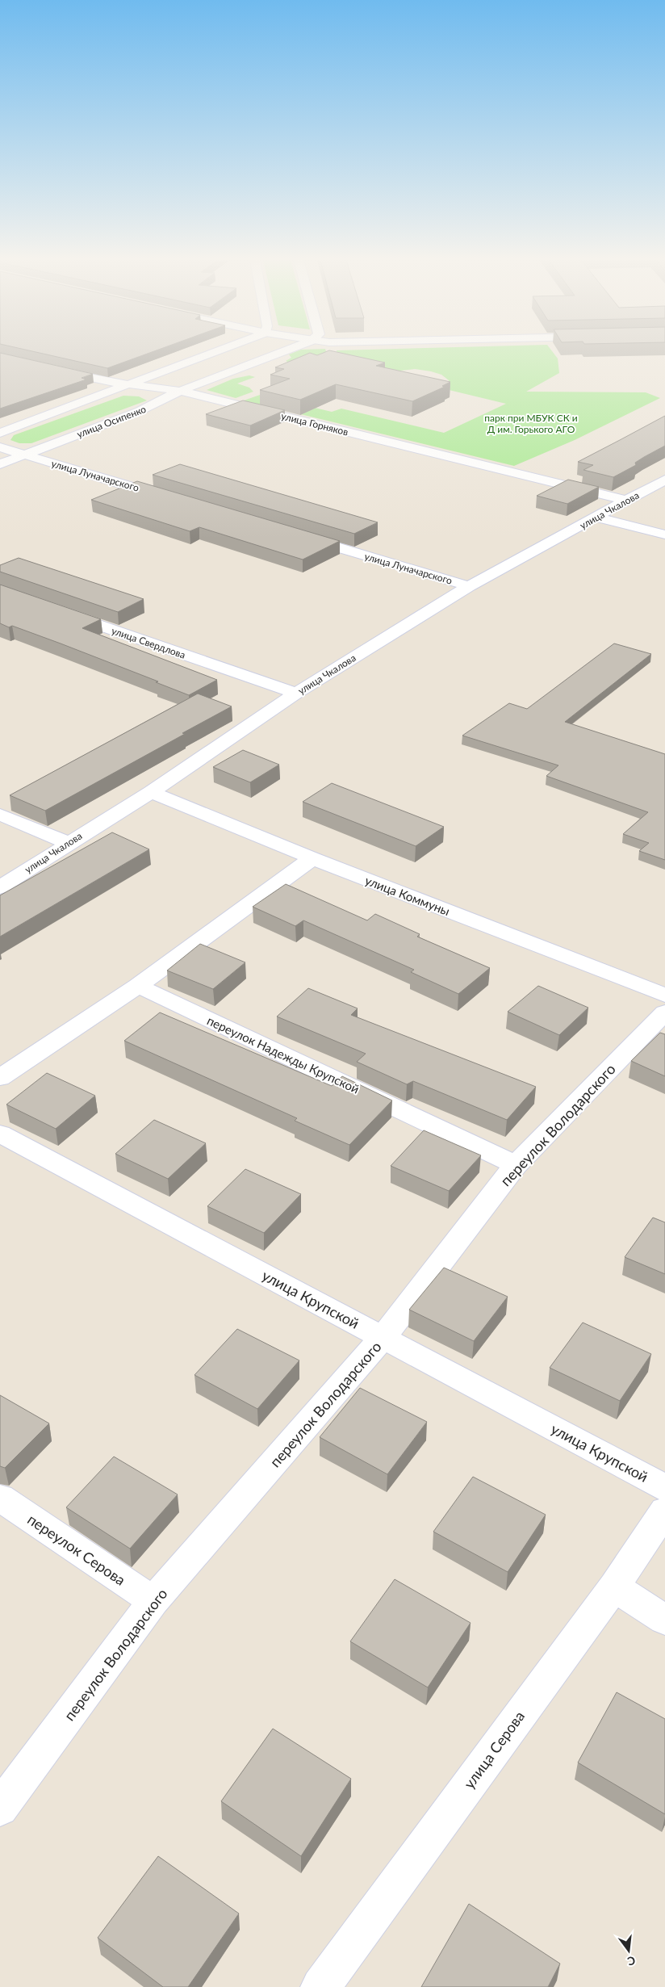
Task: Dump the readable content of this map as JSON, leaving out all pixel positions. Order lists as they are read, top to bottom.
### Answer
{
  "streets": {
    "street": [
      "улица Осипенко",
      "улица Горняков",
      "улица Луначарского",
      "улица Чкалова",
      "улица Свердлова",
      "улица Коммуны",
      "переулок Надежды Крупской",
      "переулок Володарского",
      "улица Крупской",
      "переулок Серова",
      "улица Серова"
    ]
  },
  "crossings": [
    ["улица Осипенко", "улица Горняков"],
    ["улица Осипенко", "улица Луначарского"],
    ["улица Горняков", "улица Чкалова"],
    ["улица Луначарского", "улица Чкалова"],
    ["улица Чкалова", "улица Свердлова"],
    ["улица Чкалова", "улица Коммуны"],
    ["переулок Надежды Крупской", "переулок Володарского"],
    ["переулок Володарского", "улица Крупской"],
    ["переулок Володарского", "переулок Серова"]
  ],
  "parks": ["парк при МБУК СК и Д им. Горького АГО"],
  "north": "bottom"
}
